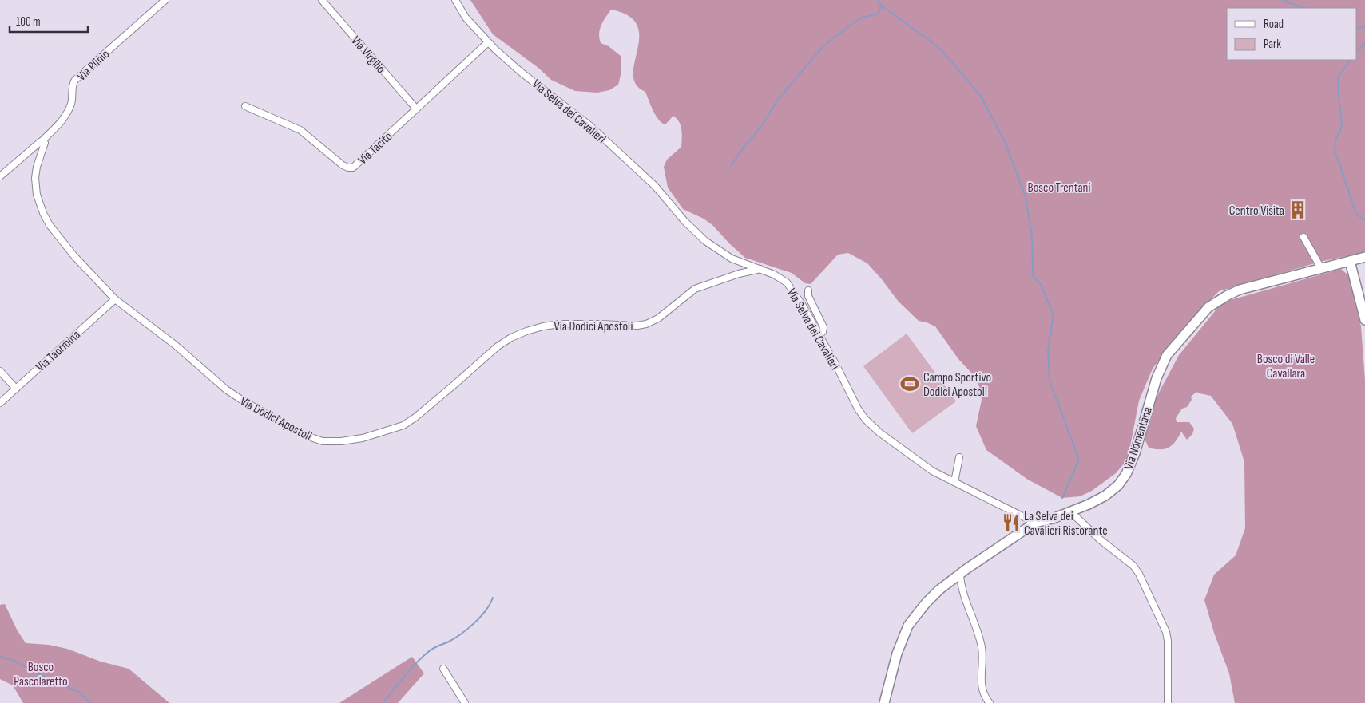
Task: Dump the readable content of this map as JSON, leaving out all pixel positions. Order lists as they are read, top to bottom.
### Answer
{
  "streets": {
    "main road": ["Via Nomentana"],
    "street": [
      "Via Virgilio",
      "Via Plinio",
      "Via Selva dei Cavalieri",
      "Via Tacito",
      "Via Dodici Apostoli",
      "Via Taormina"
    ]
  },
  "crossings": [
    ["Via Virgilio", "Via Tacito"],
    ["Via Plinio", "Via Dodici Apostoli"],
    ["Via Selva dei Cavalieri", "Via Tacito"],
    ["Via Selva dei Cavalieri", "Via Dodici Apostoli"],
    ["Via Selva dei Cavalieri", "Via Nomentana"],
    ["Via Dodici Apostoli", "Via Taormina"]
  ],
  "parks": ["Bosco Trentani", "Bosco di Valle Cavallara", "Bosco Pascolaretto"],
  "places": {
    "building": ["Centro Visita"],
    "sports": ["Campo Sportivo Dodici Apostoli"],
    "restaurant": ["La Selva dei Cavalieri Ristorante"]
  },
  "legend": ["Road", "Park"],
  "scale_bar": "100 m"
}
